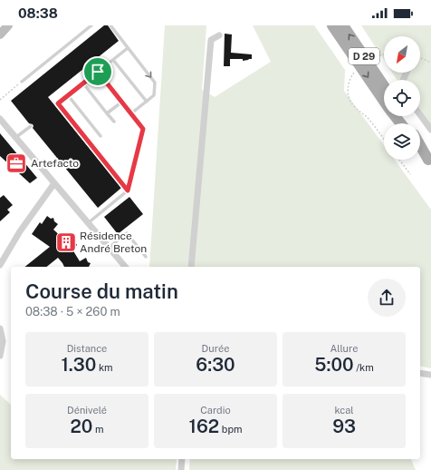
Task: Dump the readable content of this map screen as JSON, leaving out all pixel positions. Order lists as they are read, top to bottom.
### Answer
{
  "streets": {
    "main road": ["D 29"]
  },
  "places": {
    "office": ["Artefacto"],
    "building": ["Résidence André Breton"]
  },
  "north": "bottom left",
  "page": {
    "status": "08:38",
    "heading": ["Course du matin", "08:38 · 5 × 260 m"],
    "stats": [
      ["Distance", "1.30 km"],
      ["Durée", "6:30"],
      ["Allure", "5:00 /km"],
      ["Dénivelé", "20 m"],
      ["Cardio", "162 bpm"],
      ["kcal", "93"]
    ]
  }
}
